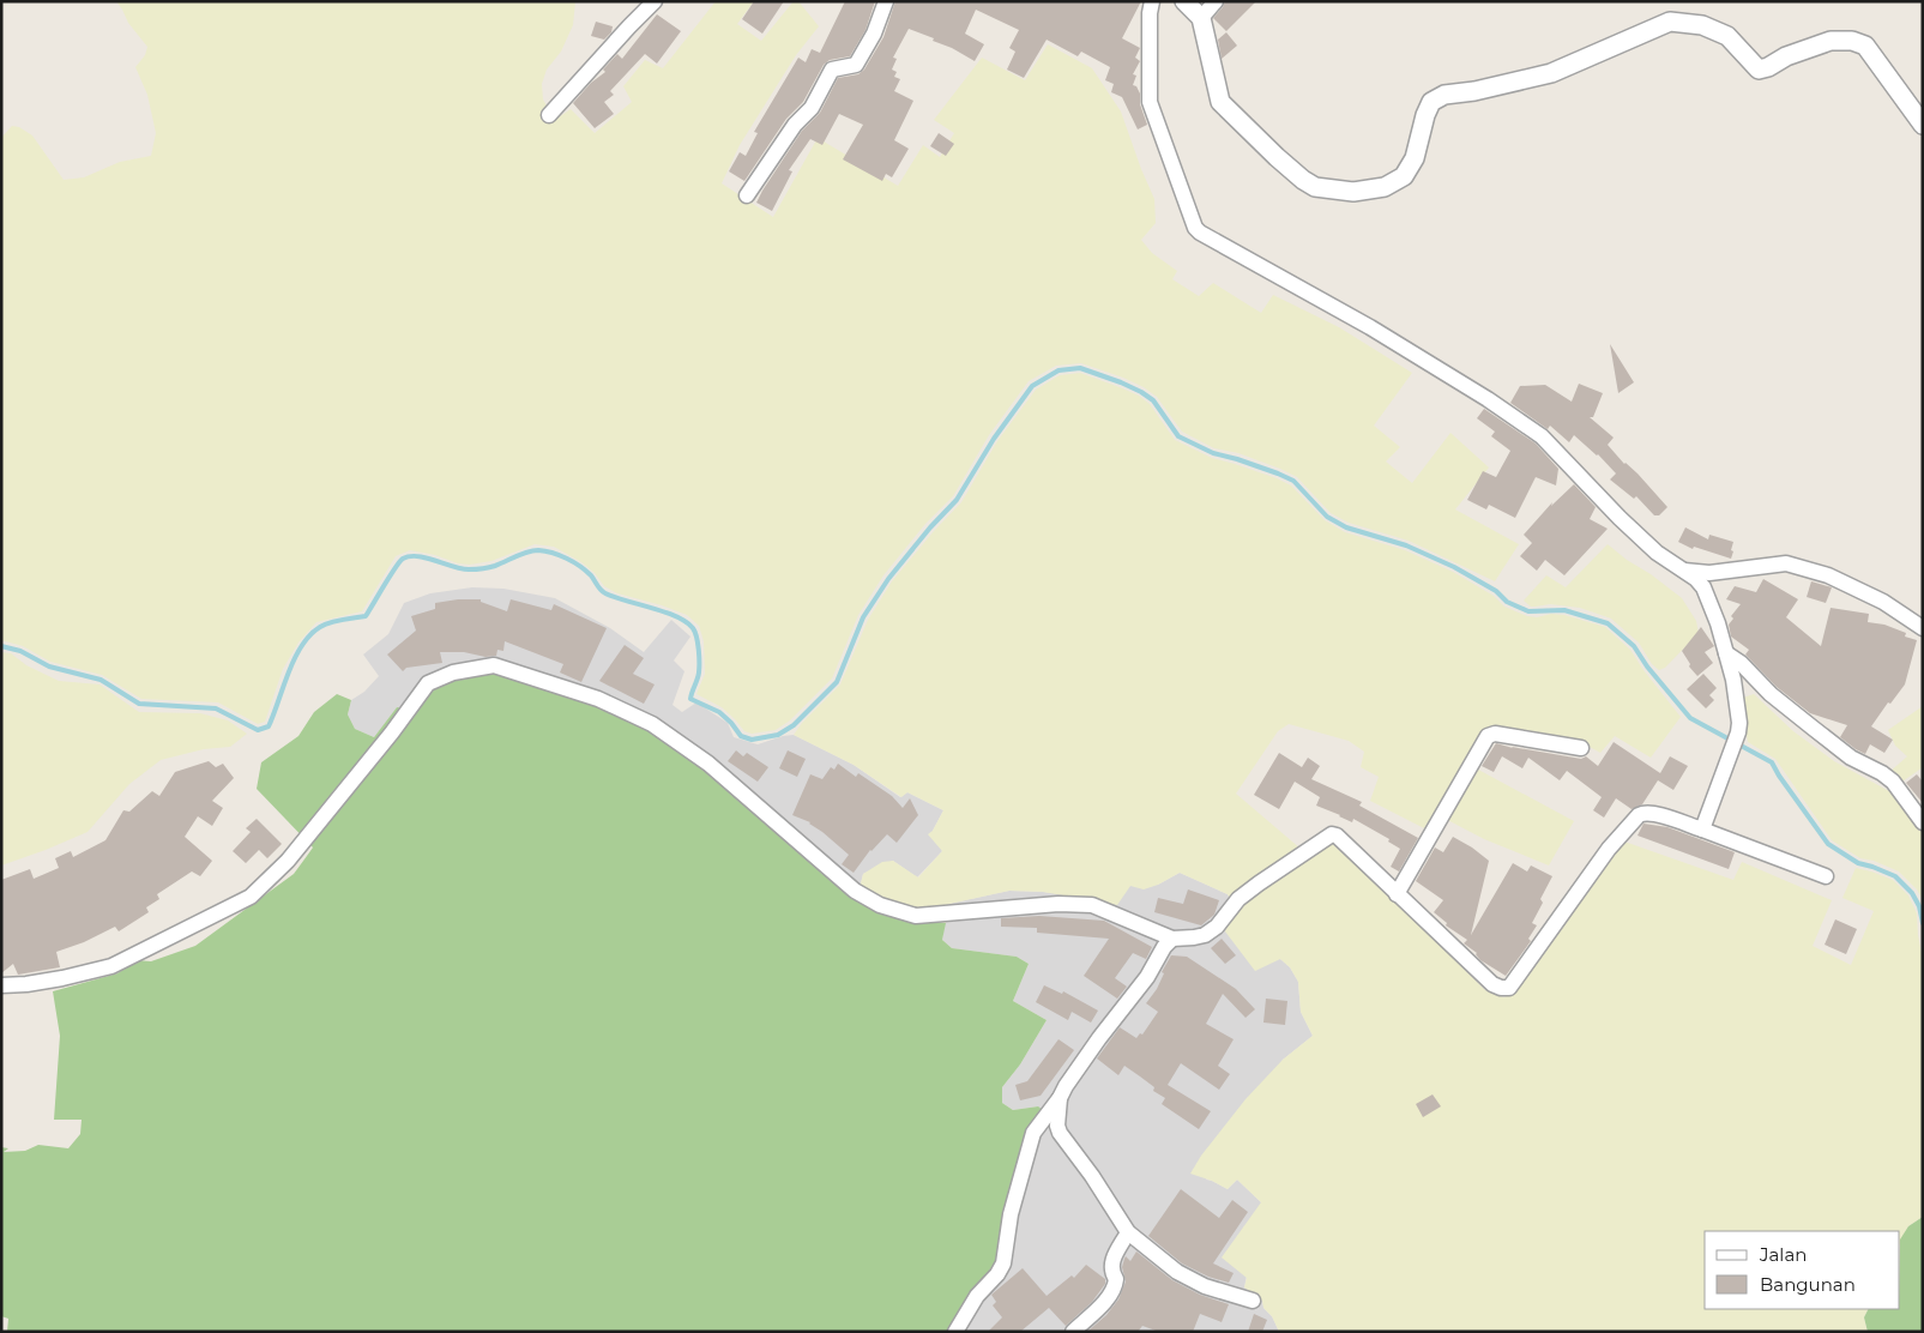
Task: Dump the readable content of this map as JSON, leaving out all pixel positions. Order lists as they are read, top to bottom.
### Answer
{
  "legend": ["Jalan", "Bangunan"]
}
